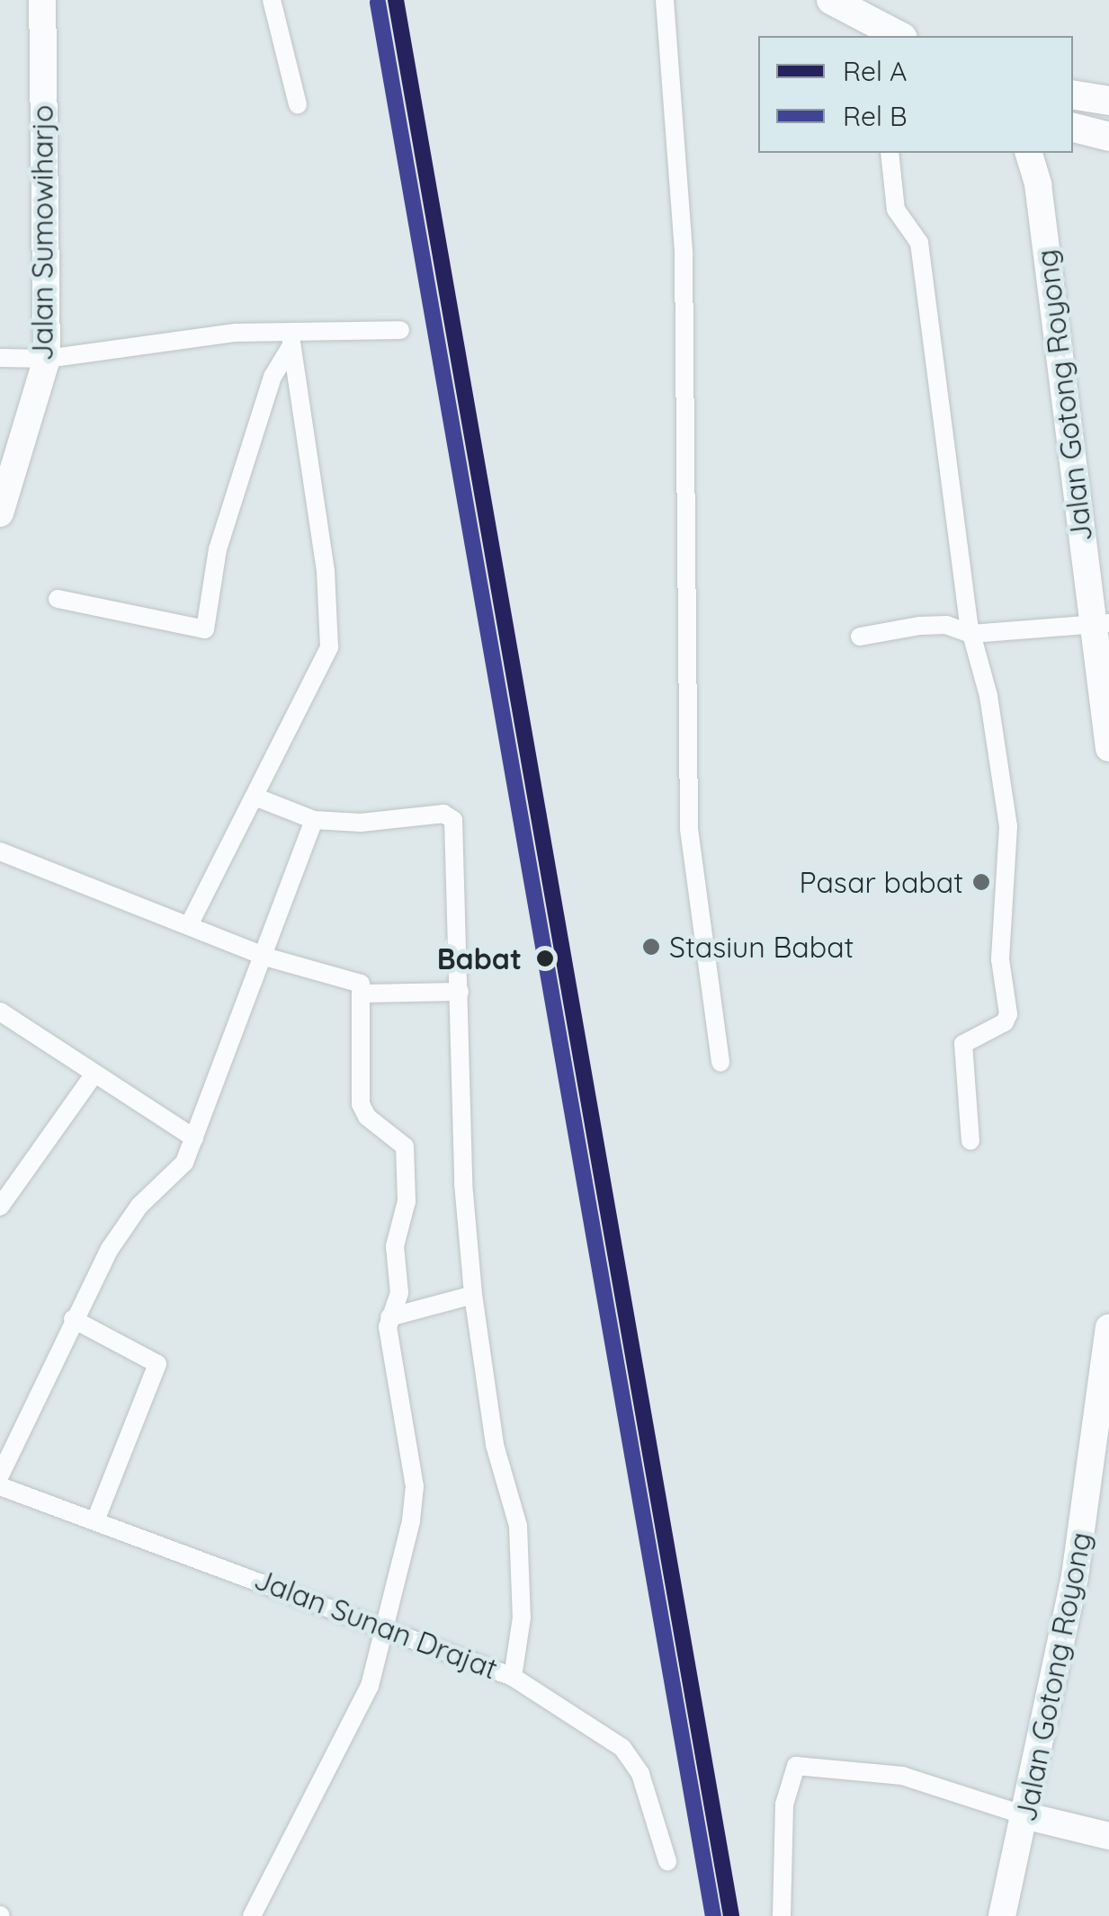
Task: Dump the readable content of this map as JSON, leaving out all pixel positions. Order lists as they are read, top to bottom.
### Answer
{
  "streets": {
    "street": ["Jalan Sumowiharjo", "Jalan Gotong Royong", "Jalan Sunan Drajat"]
  },
  "places": ["Pasar babat", "Stasiun Babat", "Babat"],
  "lines": ["rail line A", "rail line B"],
  "legend": ["Rel A", "Rel B"]
}
